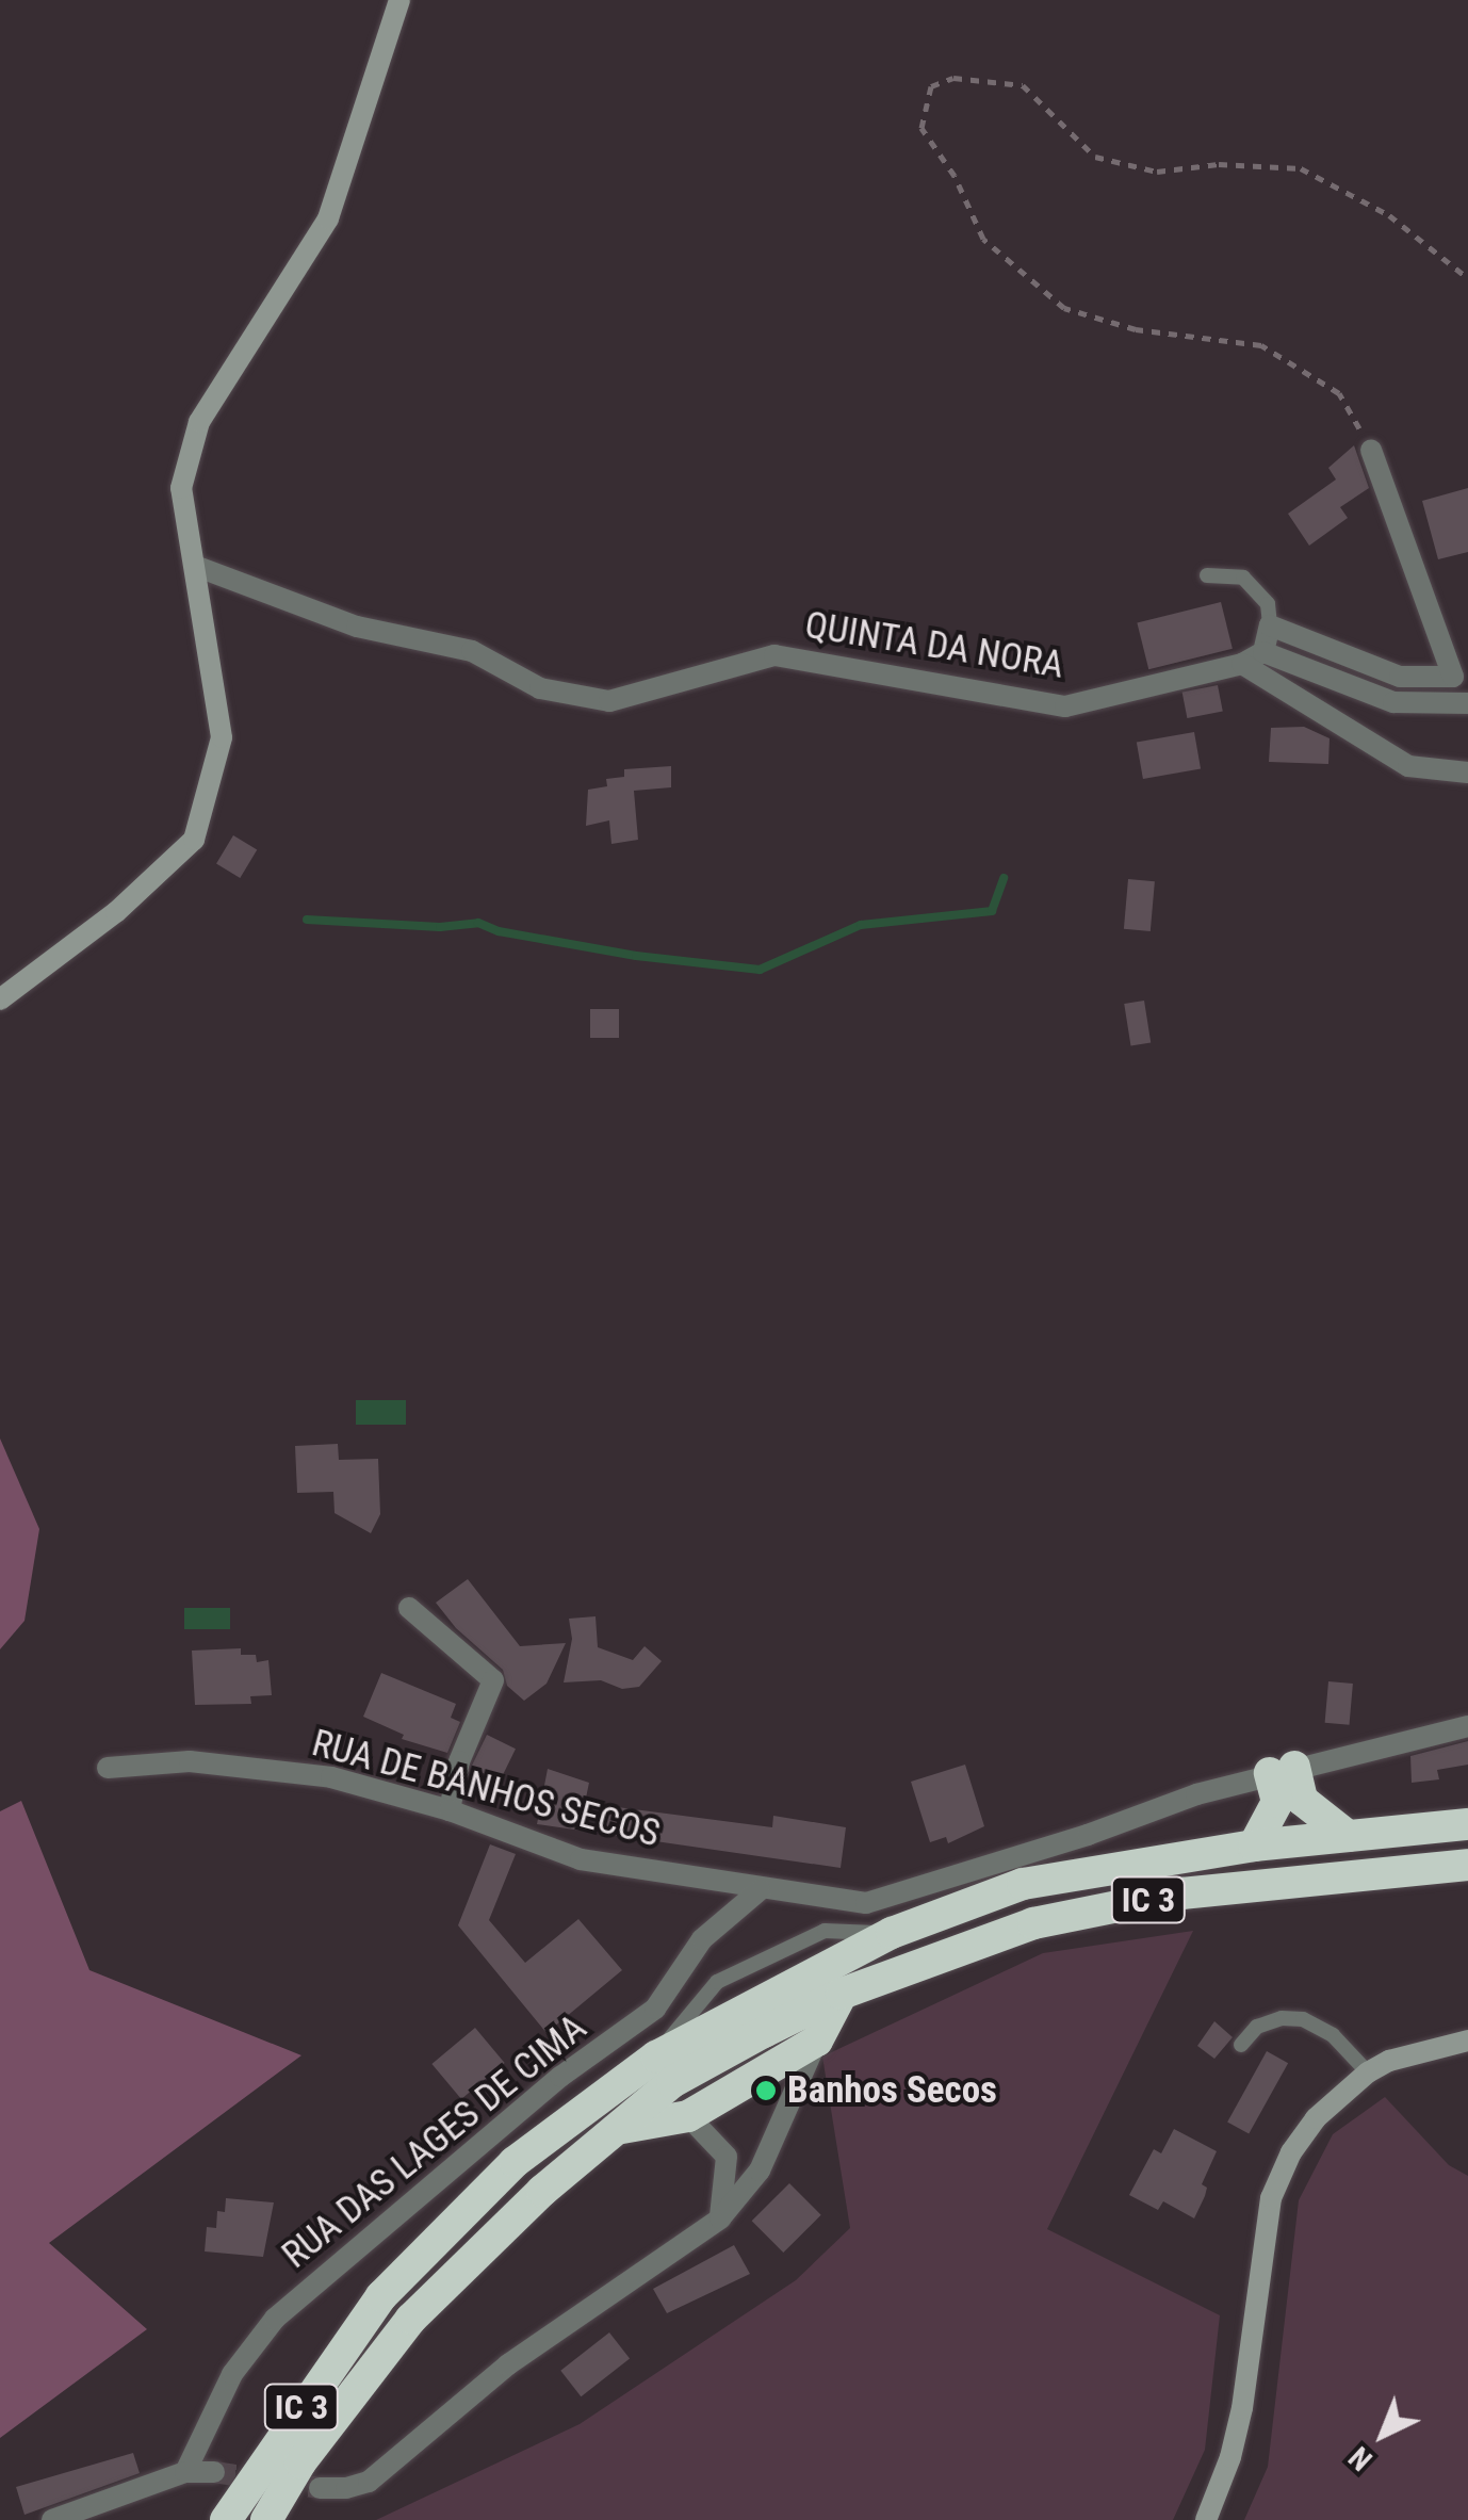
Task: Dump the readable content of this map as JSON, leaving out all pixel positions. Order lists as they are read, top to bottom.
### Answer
{
  "streets": {
    "highway": ["IC 3"],
    "street": ["QUINTA DA NORA", "RUA DE BANHOS SECOS", "RUA DAS LAGES DE CIMA"]
  },
  "crossings": [
    ["RUA DE BANHOS SECOS", "RUA DAS LAGES DE CIMA"]
  ],
  "places": ["Banhos Secos"],
  "north": "bottom left"
}
